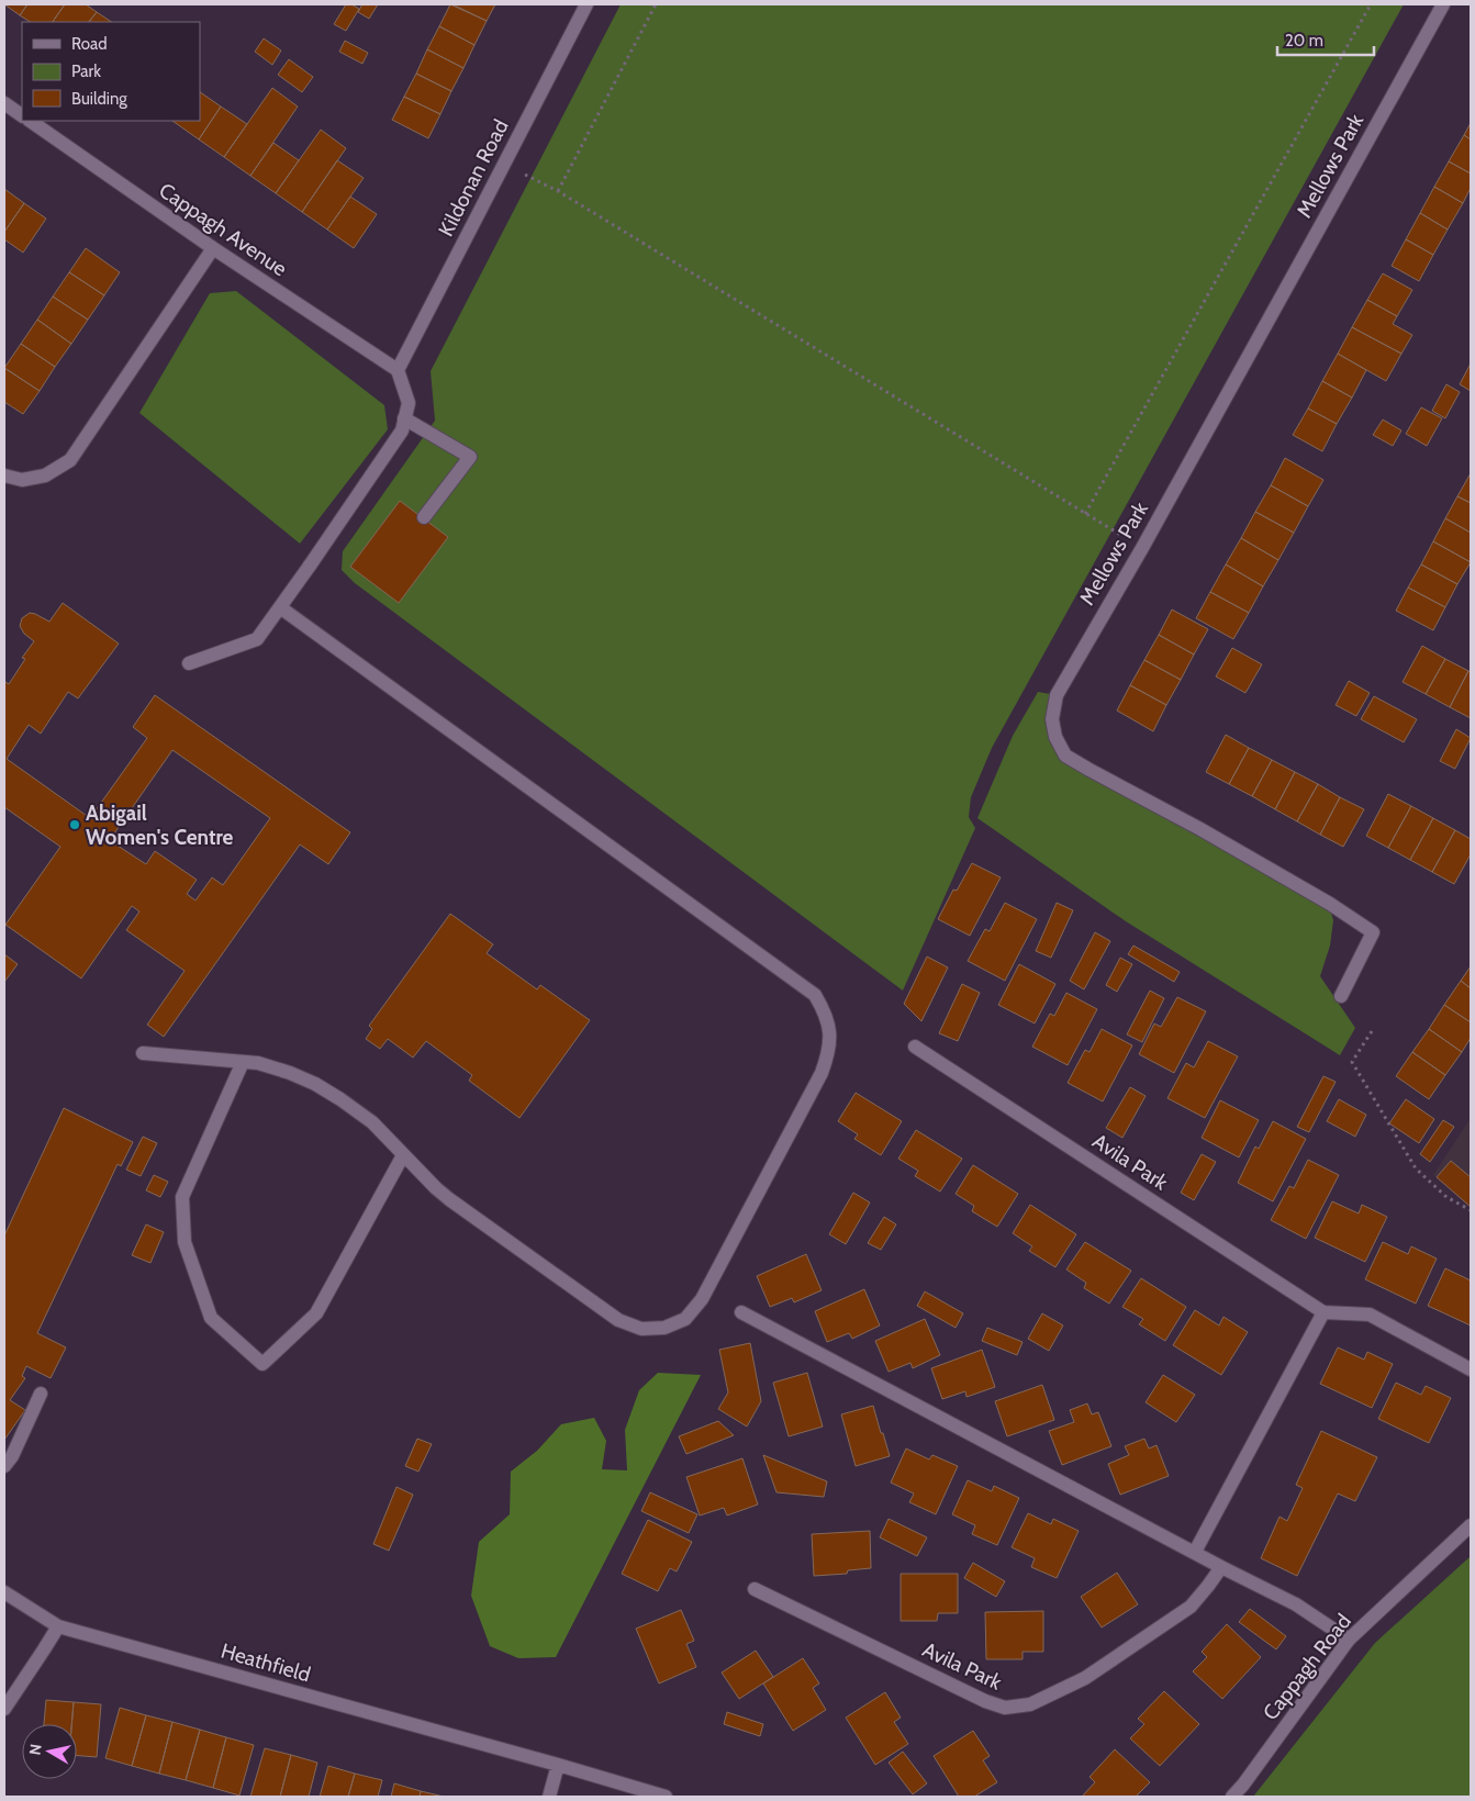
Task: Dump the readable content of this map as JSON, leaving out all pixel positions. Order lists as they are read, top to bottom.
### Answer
{
  "streets": {
    "street": [
      "Mellows Park",
      "Kildonan Road",
      "Cappagh Avenue",
      "Avila Park",
      "Heathfield",
      "Cappagh Road"
    ]
  },
  "crossings": [
    ["Kildonan Road", "Cappagh Avenue"]
  ],
  "places": ["Abigail Women's Centre"],
  "legend": ["Road", "Park", "Building"],
  "scale_bar": "20 m",
  "north": "left"
}
